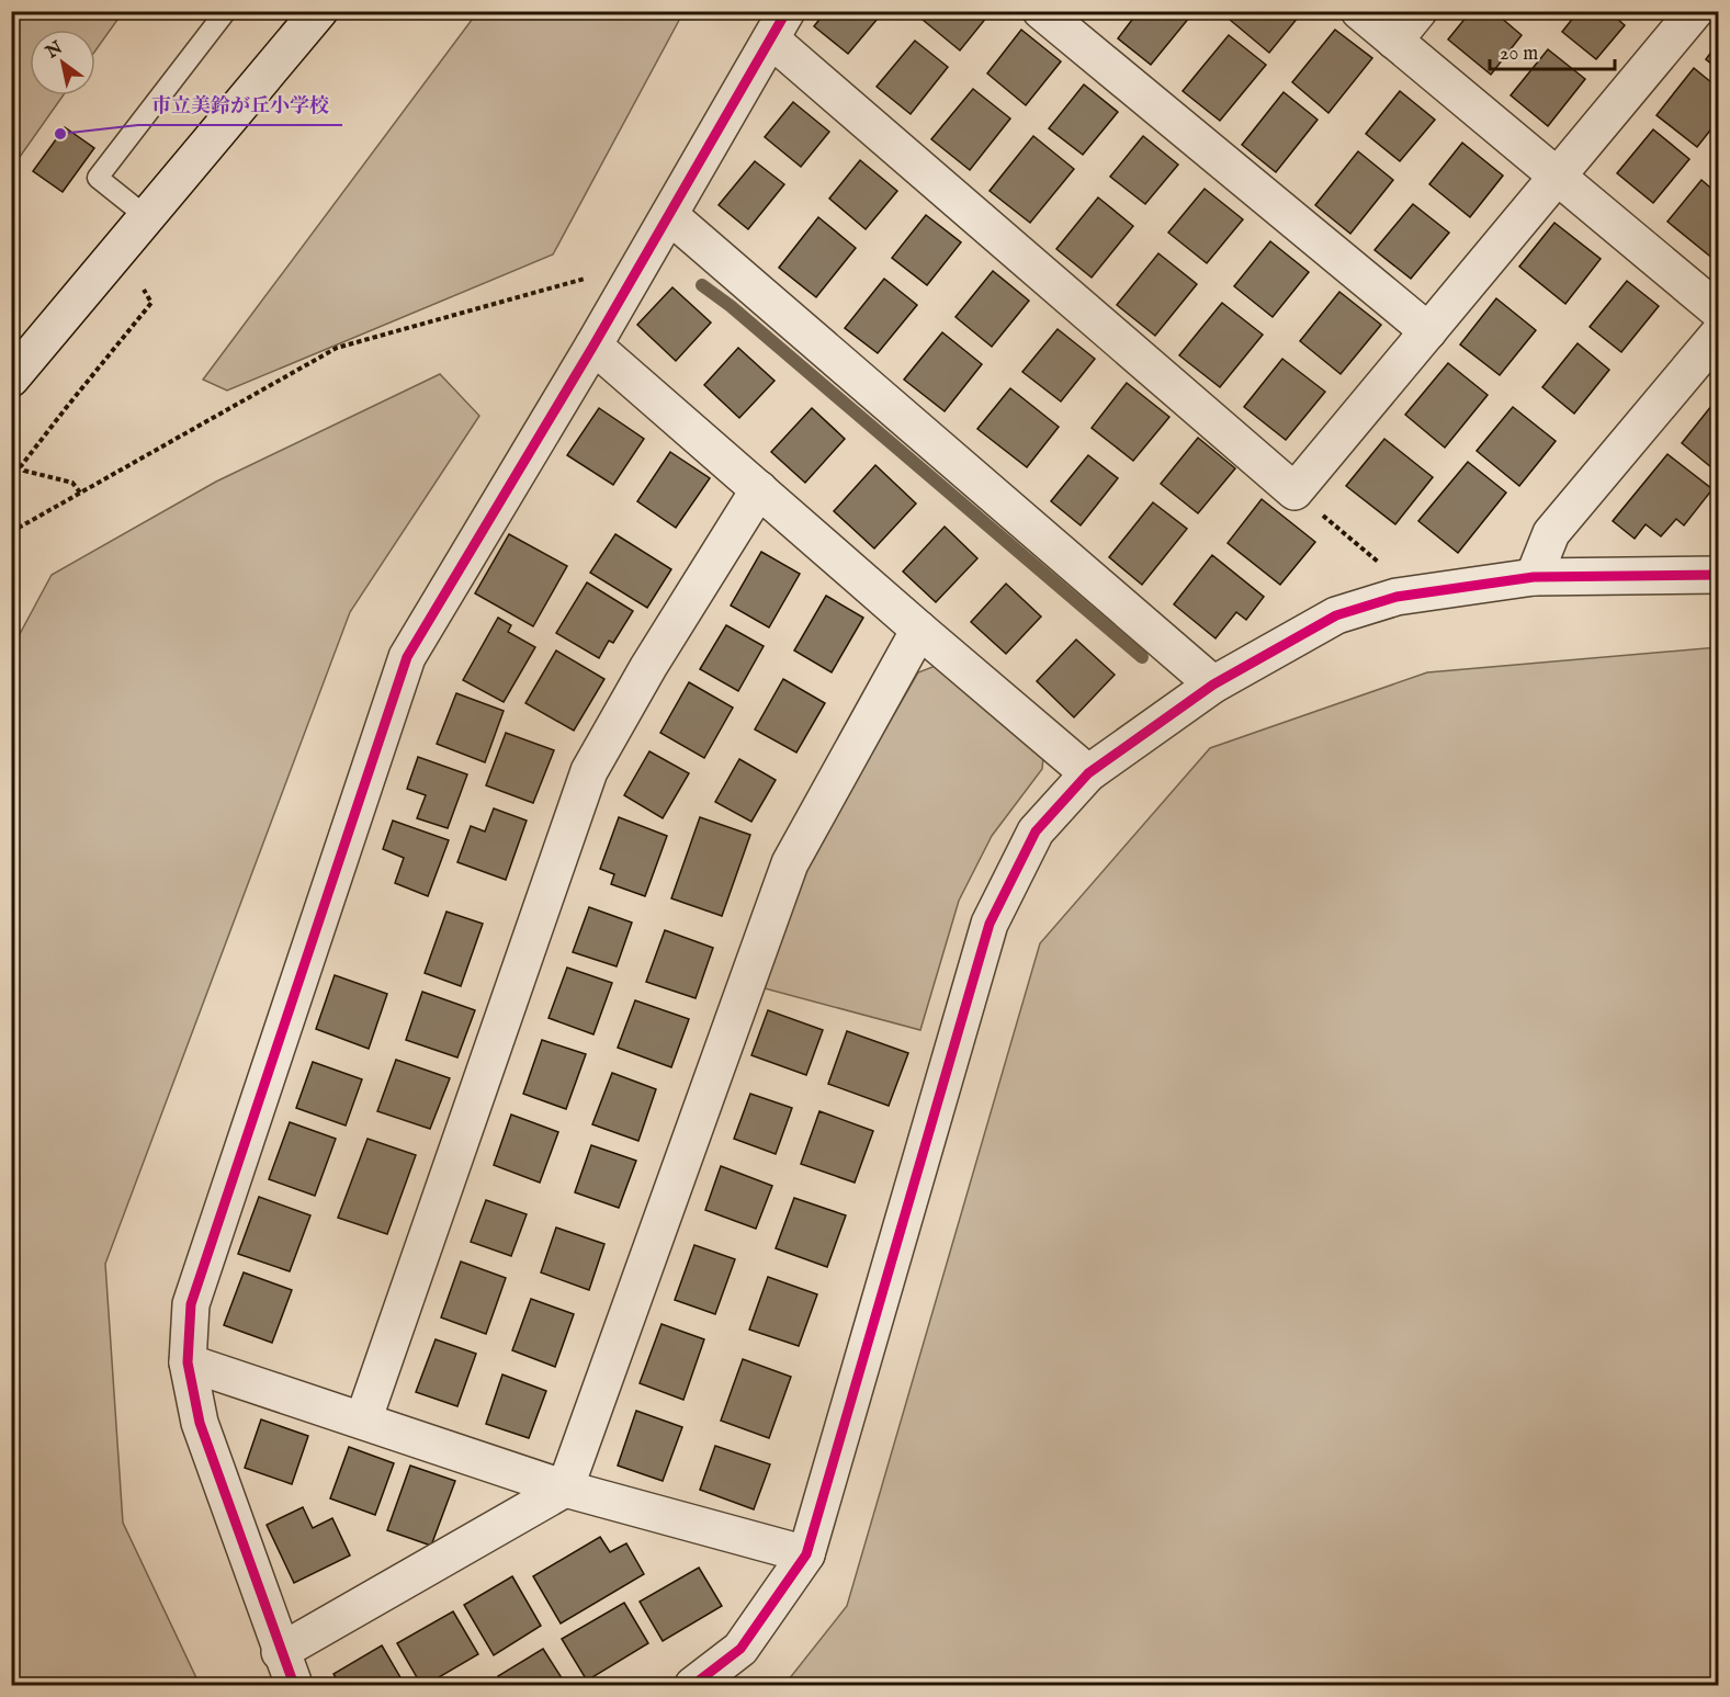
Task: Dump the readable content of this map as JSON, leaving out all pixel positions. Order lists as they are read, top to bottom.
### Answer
{
  "places": ["市立美鈴が丘小学校"],
  "scale_bar": "20 m",
  "north": "top left"
}
